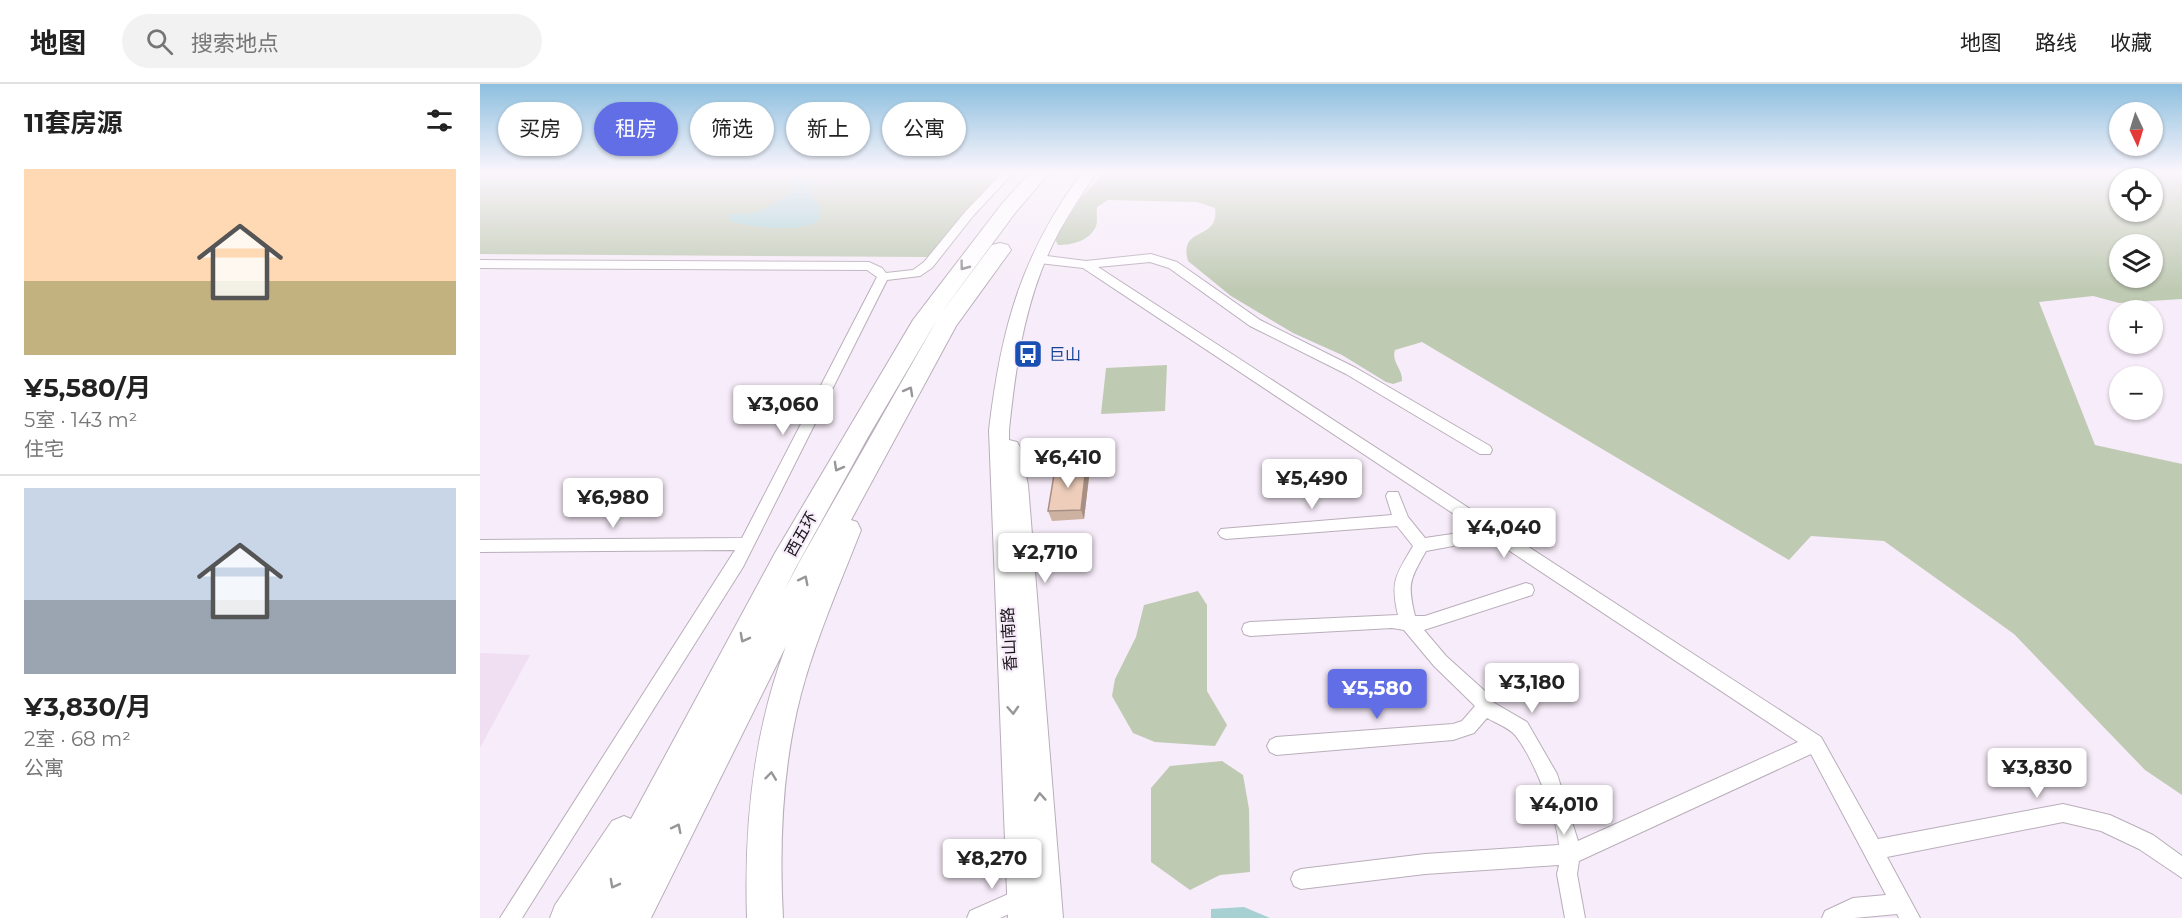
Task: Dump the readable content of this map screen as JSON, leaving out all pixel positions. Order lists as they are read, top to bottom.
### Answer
{
  "streets": {
    "highway": ["西五环"],
    "main road": ["香山南路"]
  },
  "places": {
    "bus stop": ["巨山"]
  },
  "north": "bottom",
  "page": {
    "header": "地图",
    "search": "搜索地点",
    "nav": ["地图", "路线", "收藏"],
    "heading": "11套房源",
    "map_buttons": ["+", "−"],
    "chip": [
      "买房",
      "租房",
      "筛选",
      "新上",
      "公寓"
    ],
    "list": [
      {
        "name": "¥5,580/月",
        "note": "5室 · 143 m² · 住宅"
      },
      {
        "name": "¥3,830/月",
        "note": "2室 · 68 m² · 公寓"
      }
    ],
    "price": [
      "¥3,060",
      "¥6,410",
      "¥5,490",
      "¥6,980",
      "¥4,040",
      "¥2,710",
      "¥3,180",
      "¥5,580",
      "¥3,830",
      "¥4,010",
      "¥8,270"
    ]
  }
}
